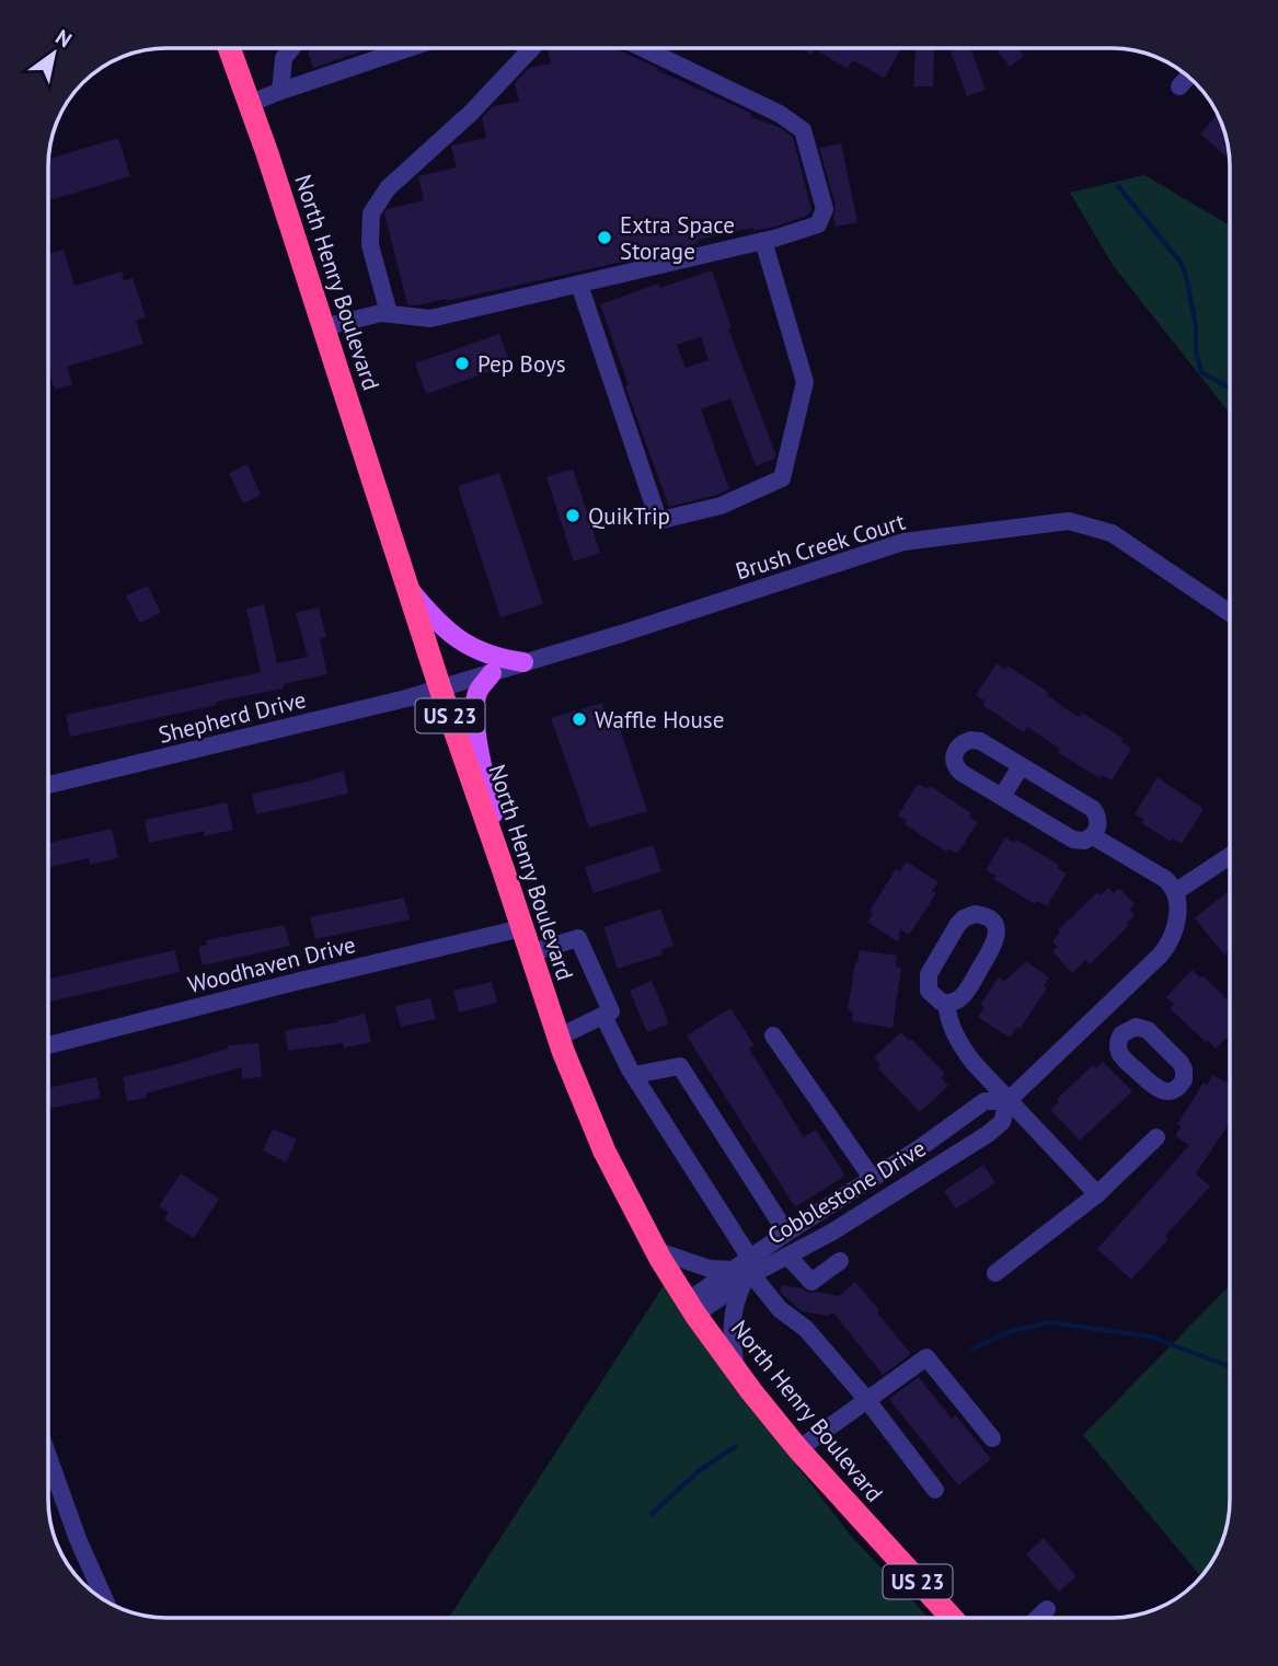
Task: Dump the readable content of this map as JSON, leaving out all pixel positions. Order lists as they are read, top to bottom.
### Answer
{
  "streets": {
    "highway": ["North Henry Boulevard", "US 23"],
    "street": [
      "Brush Creek Court",
      "Shepherd Drive",
      "Woodhaven Drive",
      "Cobblestone Drive"
    ]
  },
  "crossings": [
    ["North Henry Boulevard", "Brush Creek Court"],
    ["North Henry Boulevard", "Shepherd Drive"],
    ["North Henry Boulevard", "Woodhaven Drive"],
    ["North Henry Boulevard", "Cobblestone Drive"],
    ["Brush Creek Court", "Shepherd Drive"]
  ],
  "places": [
    "Extra Space Storage",
    "Pep Boys",
    "QuikTrip",
    "Waffle House"
  ],
  "north": "top right"
}
